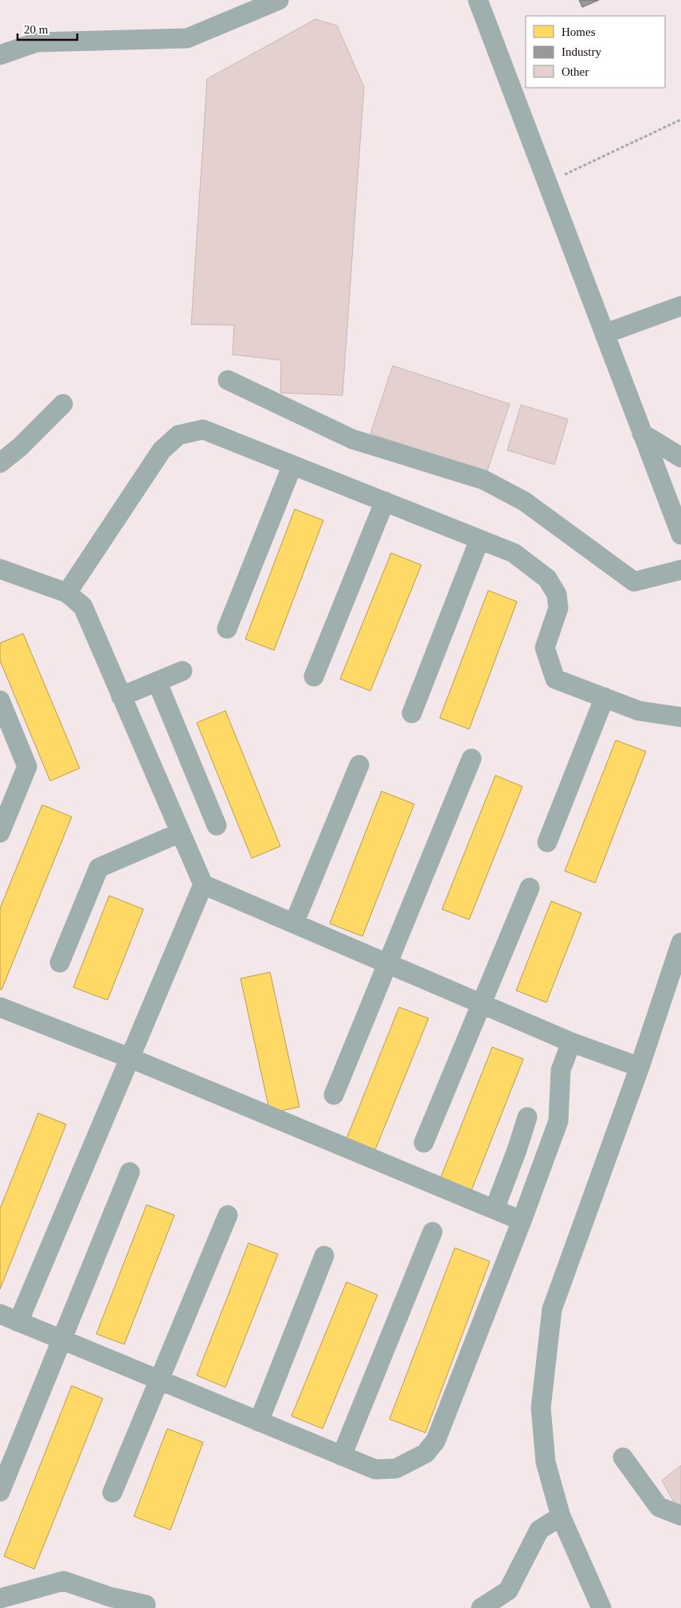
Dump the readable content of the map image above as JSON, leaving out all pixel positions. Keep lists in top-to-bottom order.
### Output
{
  "legend": ["Homes", "Industry", "Other"],
  "scale_bar": "20 m"
}
